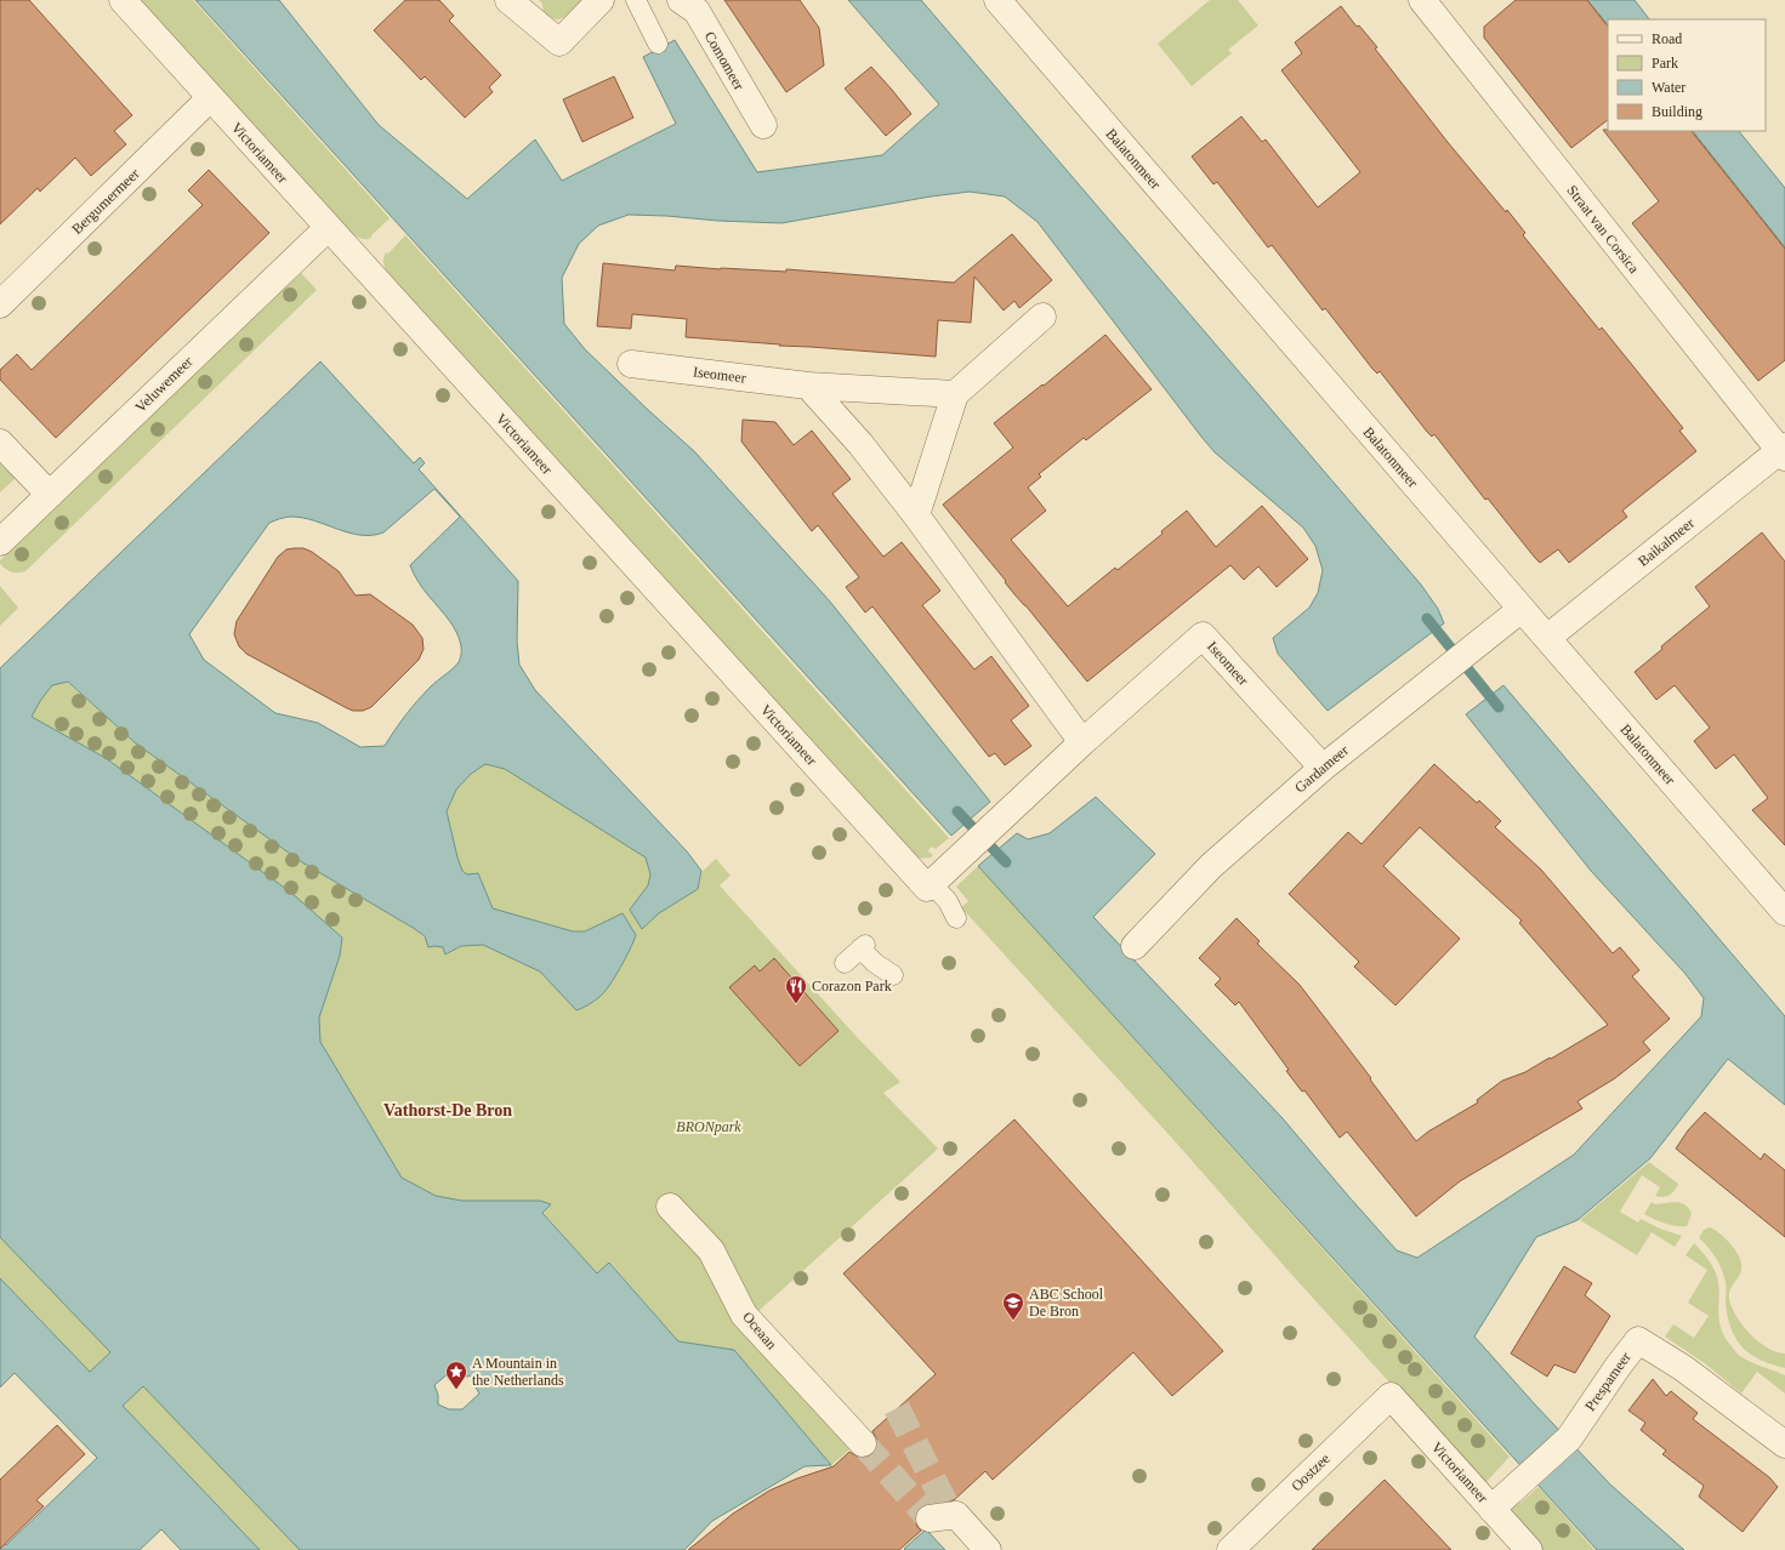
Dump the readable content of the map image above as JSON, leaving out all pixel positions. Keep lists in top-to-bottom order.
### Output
{
  "streets": {
    "street": [
      "Comomeer",
      "Victoriameer",
      "Balatonmeer",
      "Bergumermeer",
      "Straat van Corsica",
      "Iseomeer",
      "Veluwemeer",
      "Baikalmeer",
      "Gardameer",
      "Oceaan",
      "Prespameer",
      "Oostzee"
    ]
  },
  "crossings": [
    ["Victoriameer", "Bergumermeer"],
    ["Victoriameer", "Iseomeer"],
    ["Victoriameer", "Veluwemeer"],
    ["Victoriameer", "Prespameer"],
    ["Victoriameer", "Oostzee"],
    ["Balatonmeer", "Baikalmeer"],
    ["Balatonmeer", "Gardameer"],
    ["Straat van Corsica", "Baikalmeer"],
    ["Iseomeer", "Gardameer"]
  ],
  "districts": ["Vathorst-De Bron"],
  "parks": ["BRONpark"],
  "places": {
    "restaurant": ["Corazon Park"],
    "school or university": ["ABC School De Bron"],
    "place": ["A Mountain in the Netherlands"]
  },
  "legend": [
    "Road",
    "Park",
    "Water",
    "Building"
  ]
}
